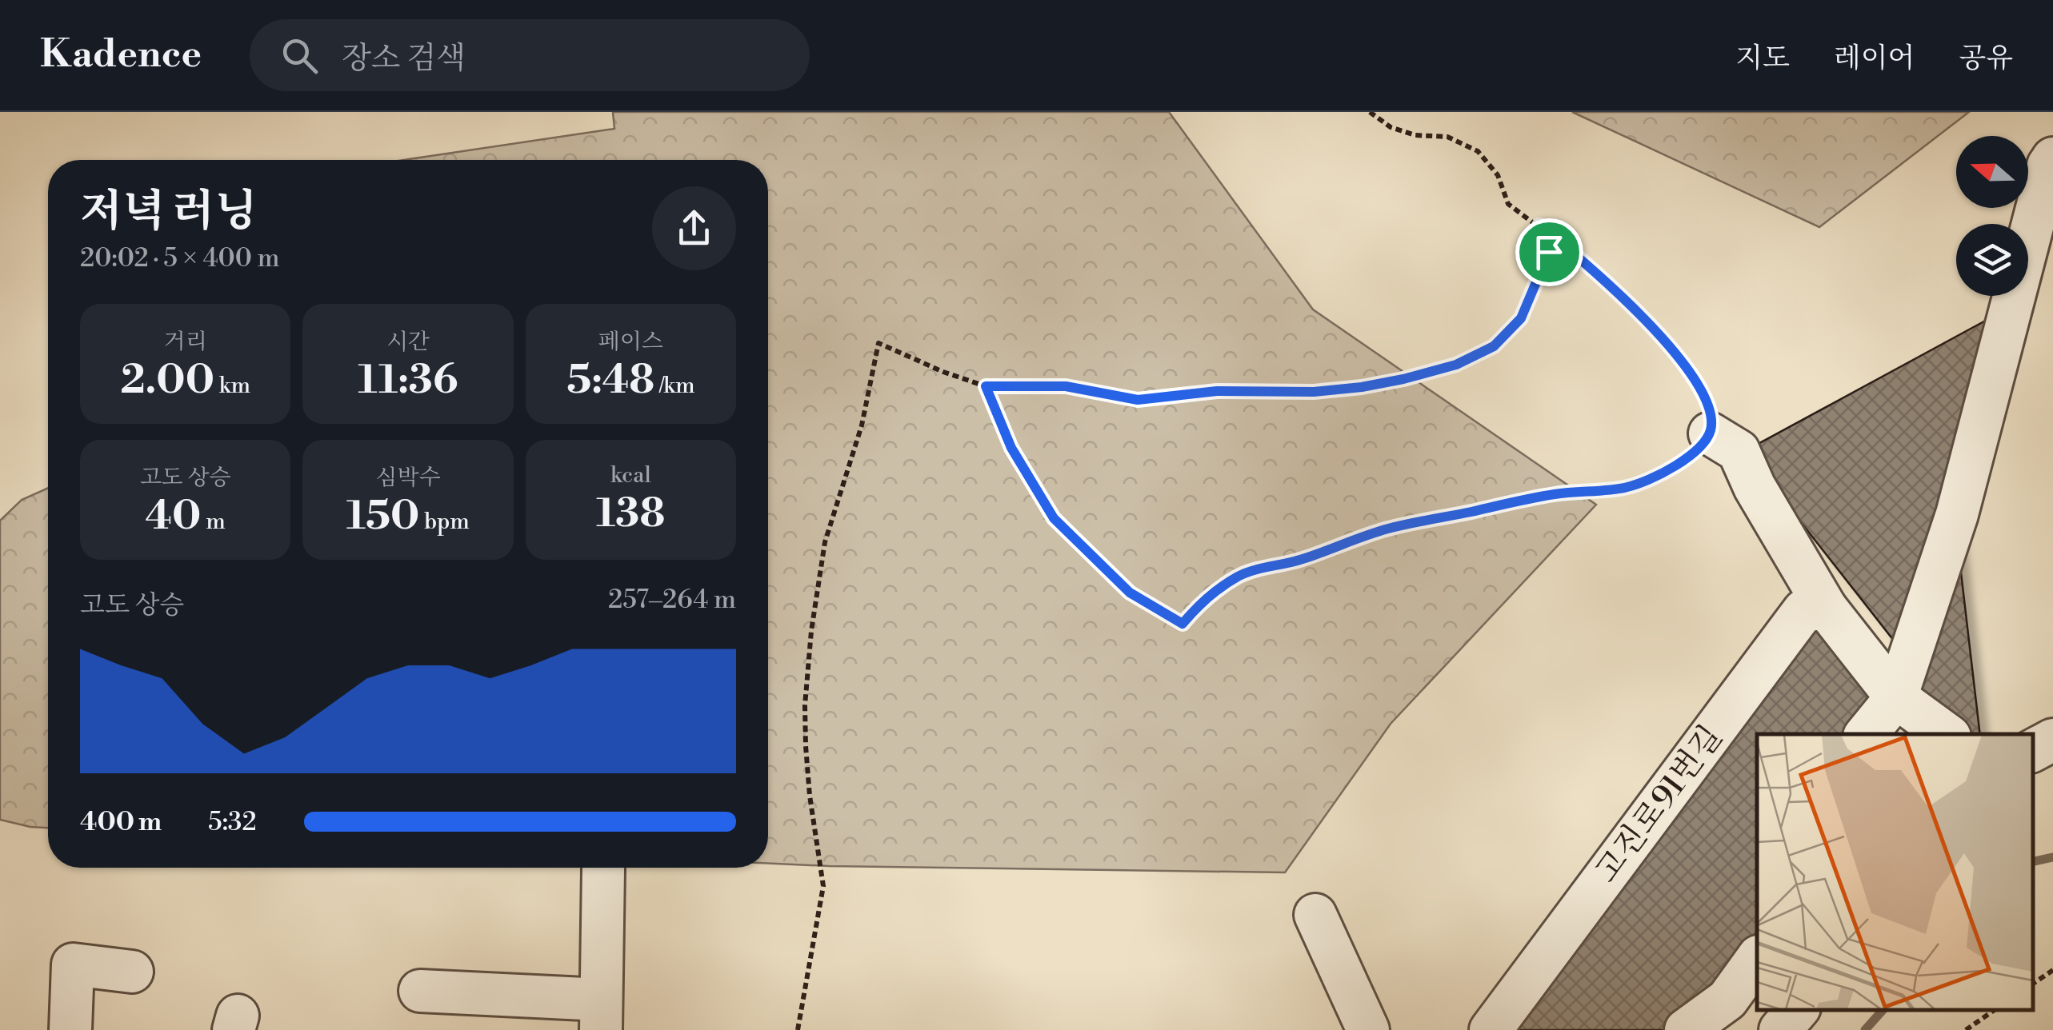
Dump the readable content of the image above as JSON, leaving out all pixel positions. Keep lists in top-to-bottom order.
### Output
{
  "streets": {
    "street": ["고진로91번길"]
  },
  "north": "left",
  "page": {
    "header": "Kadence",
    "search": "장소 검색",
    "nav": ["지도", "레이어", "공유"],
    "heading": ["저녁 러닝", "20:02 · 5 × 400 m"],
    "stats": [
      ["거리", "2.00 km"],
      ["시간", "11:36"],
      ["페이스", "5:48 /km"],
      ["고도 상승", "40 m"],
      ["심박수", "150 bpm"],
      ["kcal", "138"]
    ],
    "chart": ["고도 상승", "257–264 m"],
    "list": [
      {
        "name": "400 m",
        "note": "5:32"
      }
    ]
  }
}
